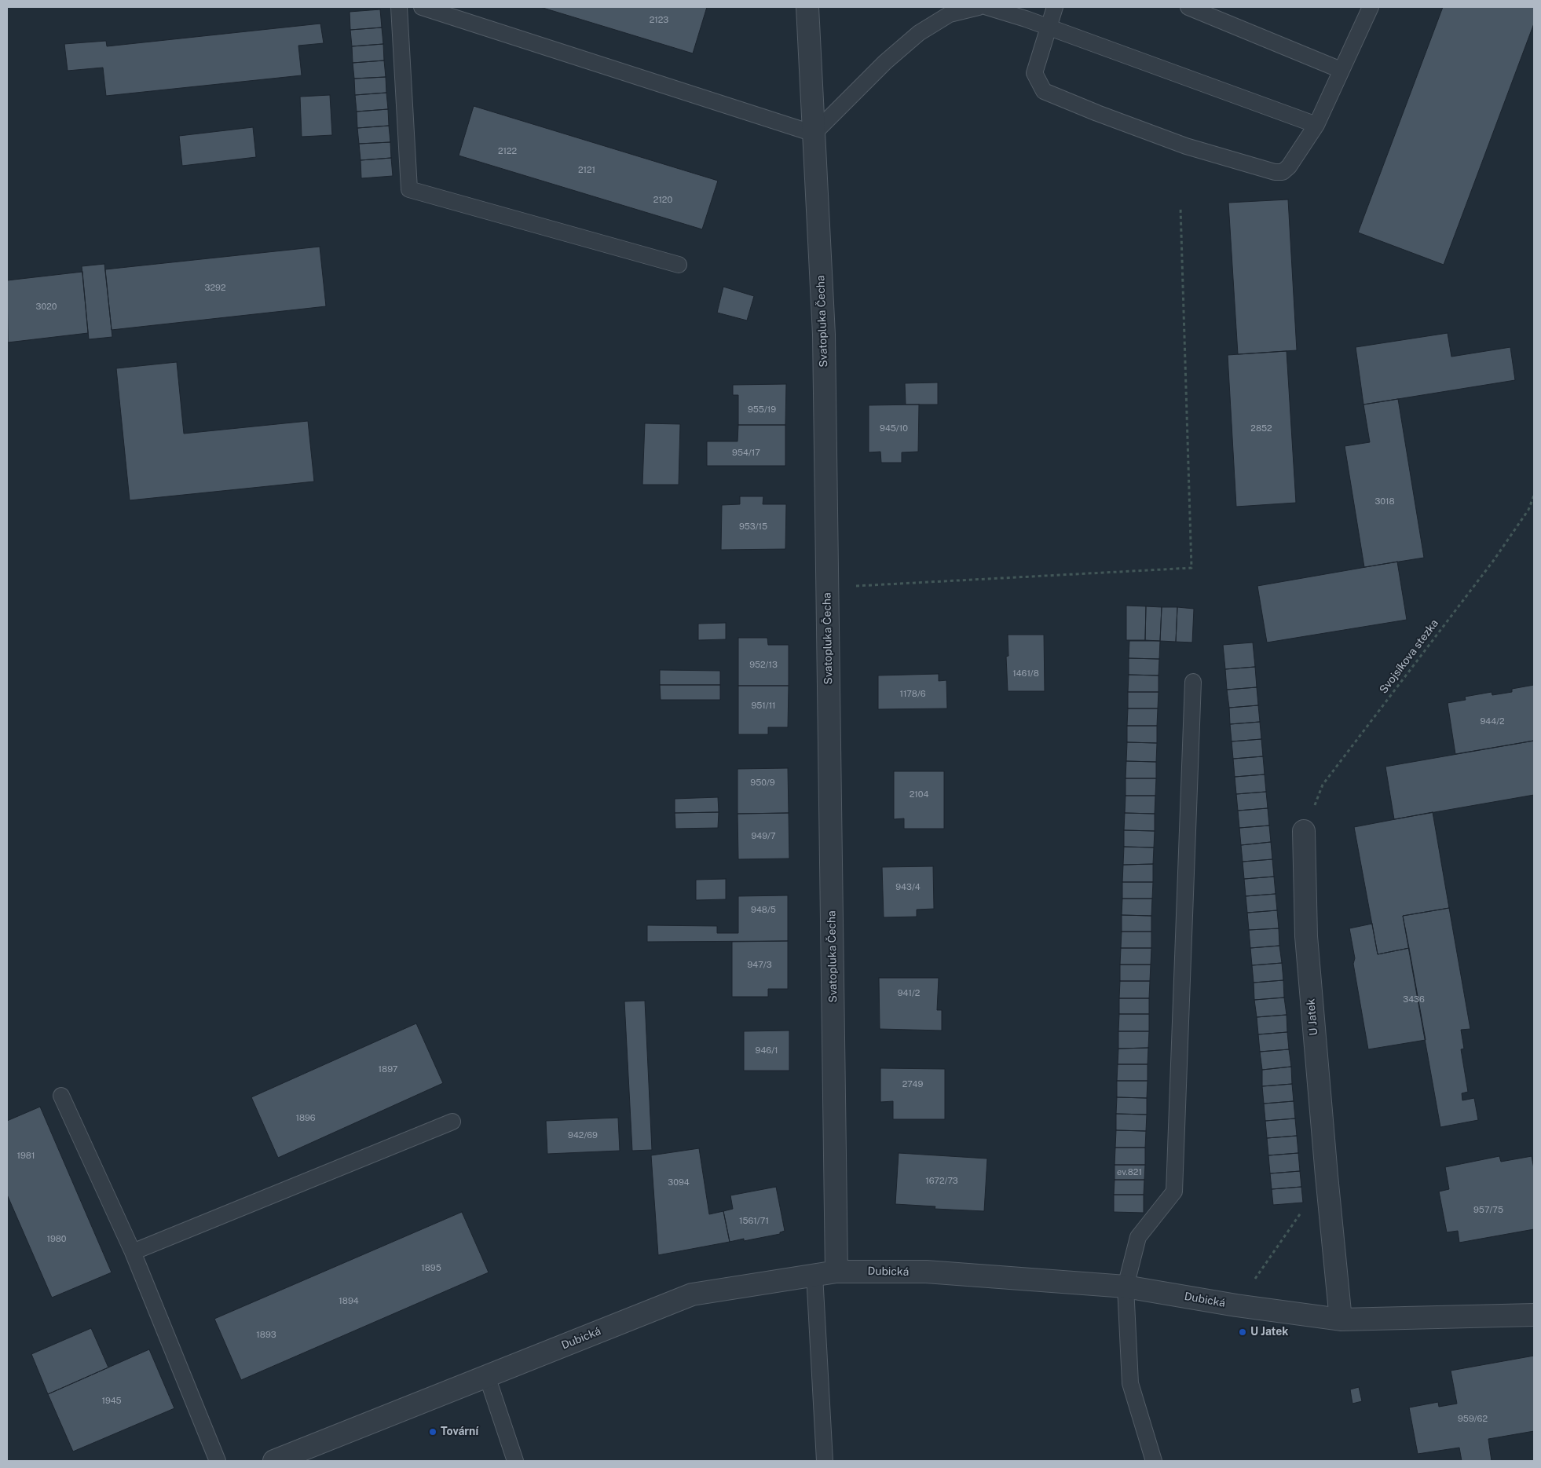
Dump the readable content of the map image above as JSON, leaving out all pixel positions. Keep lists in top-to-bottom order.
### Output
{
  "streets": {
    "street": ["Svatopluka Čecha", "U Jatek", "Dubická"],
    "path": ["Svojsíkova stezka"]
  },
  "crossings": [
    ["Svatopluka Čecha", "Dubická"],
    ["Svojsíkova stezka", "U Jatek"],
    ["U Jatek", "Dubická"]
  ],
  "places": ["U Jatek", "Tovární"],
  "house_numbers": [
    "2123",
    "2122",
    "2121",
    "2120",
    "3292",
    "3020",
    "955/19",
    "945/10",
    "2852",
    "954/17",
    "3018",
    "953/15",
    "952/13",
    "1461/8",
    "1178/6",
    "951/11",
    "944/2",
    "950/9",
    "2104",
    "949/7",
    "943/4",
    "948/5",
    "947/3",
    "941/2",
    "3436",
    "946/1",
    "1897",
    "2749",
    "1896",
    "942/69",
    "1981",
    "ev.821",
    "1672/73",
    "3094",
    "957/75",
    "1561/71",
    "1980",
    "1895",
    "1894",
    "1893",
    "1945",
    "959/62"
  ]
}
